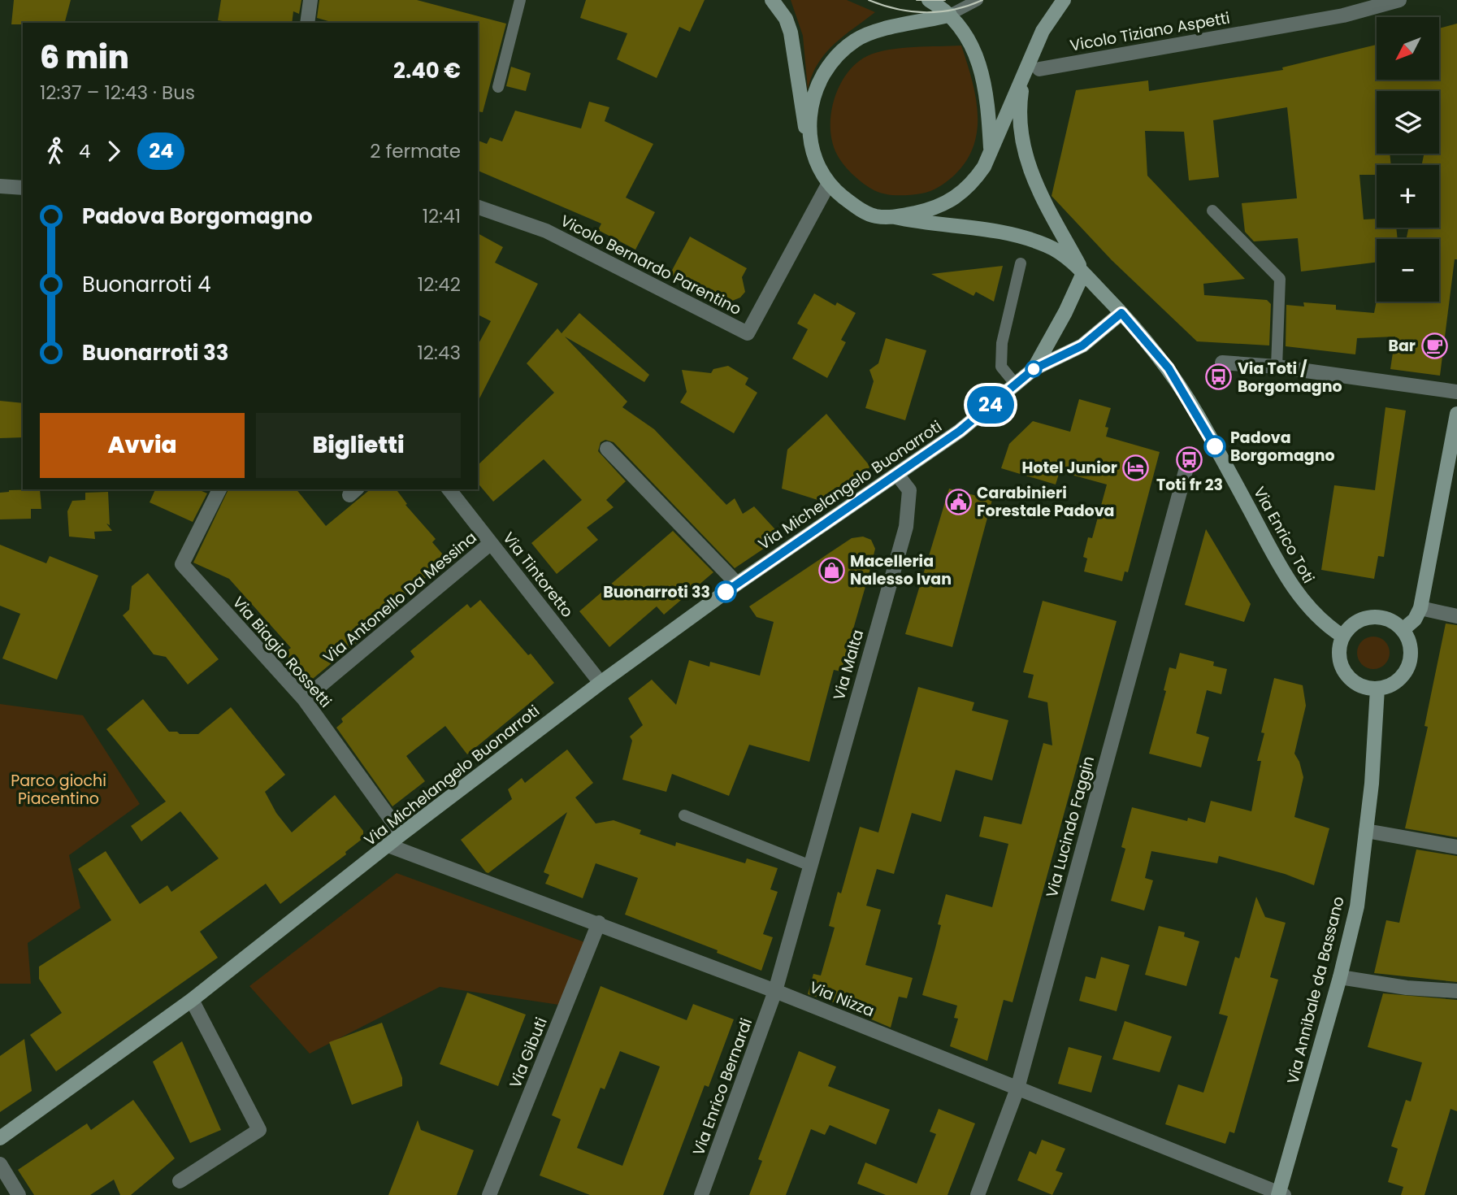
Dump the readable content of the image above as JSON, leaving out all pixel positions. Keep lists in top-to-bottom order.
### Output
{
  "streets": {
    "street": [
      "Vicolo Tiziano Aspetti",
      "Vicolo Bernardo Parentino",
      "Via Michelangelo Buonarroti",
      "Via Enrico Toti",
      "Via Tintoretto",
      "Via Antonello Da Messina",
      "Via Biagio Rossetti",
      "Via Malta",
      "Via Lucindo Faggin",
      "Via Annibale da Bassano",
      "Via Nizza",
      "Via Gibuti",
      "Via Enrico Bernardi"
    ]
  },
  "crossings": [
    ["Vicolo Bernardo Parentino", "Via Enrico Toti"],
    ["Via Michelangelo Buonarroti", "Via Enrico Toti"],
    ["Via Michelangelo Buonarroti", "Via Tintoretto"],
    ["Via Michelangelo Buonarroti", "Via Biagio Rossetti"],
    ["Via Michelangelo Buonarroti", "Via Malta"],
    ["Via Michelangelo Buonarroti", "Via Nizza"],
    ["Via Enrico Toti", "Via Annibale da Bassano"],
    ["Via Tintoretto", "Via Antonello Da Messina"],
    ["Via Antonello Da Messina", "Via Biagio Rossetti"],
    ["Via Malta", "Via Nizza"],
    ["Via Malta", "Via Enrico Bernardi"],
    ["Via Lucindo Faggin", "Via Nizza"],
    ["Via Annibale da Bassano", "Via Nizza"],
    ["Via Nizza", "Via Gibuti"],
    ["Via Nizza", "Via Enrico Bernardi"]
  ],
  "parks": ["Parco giochi Piacentino"],
  "places": {
    "cafe": ["Bar"],
    "bus stop": ["Via Toti / Borgomagno", "Toti fr 23"],
    "other": ["Padova Borgomagno", "Buonarroti 33"],
    "hotel": ["Hotel Junior"],
    "public building": ["Carabinieri Forestale Padova"],
    "shop": ["Macelleria Nalesso Ivan"]
  },
  "lines": ["bus line 24"],
  "north": "bottom left",
  "page": {
    "on_map": "24",
    "map_buttons": ["+", "−"],
    "heading": ["6 min", "12:37 – 12:43 · Bus", "2.40 €"],
    "legs": ["4", "24", "2 fermate"],
    "list": [
      {
        "name": "Padova Borgomagno",
        "value": "12:41"
      },
      {
        "name": "Buonarroti 4",
        "value": "12:42"
      },
      {
        "name": "Buonarroti 33",
        "value": "12:43"
      }
    ],
    "buttons": ["Avvia", "Biglietti"]
  }
}
